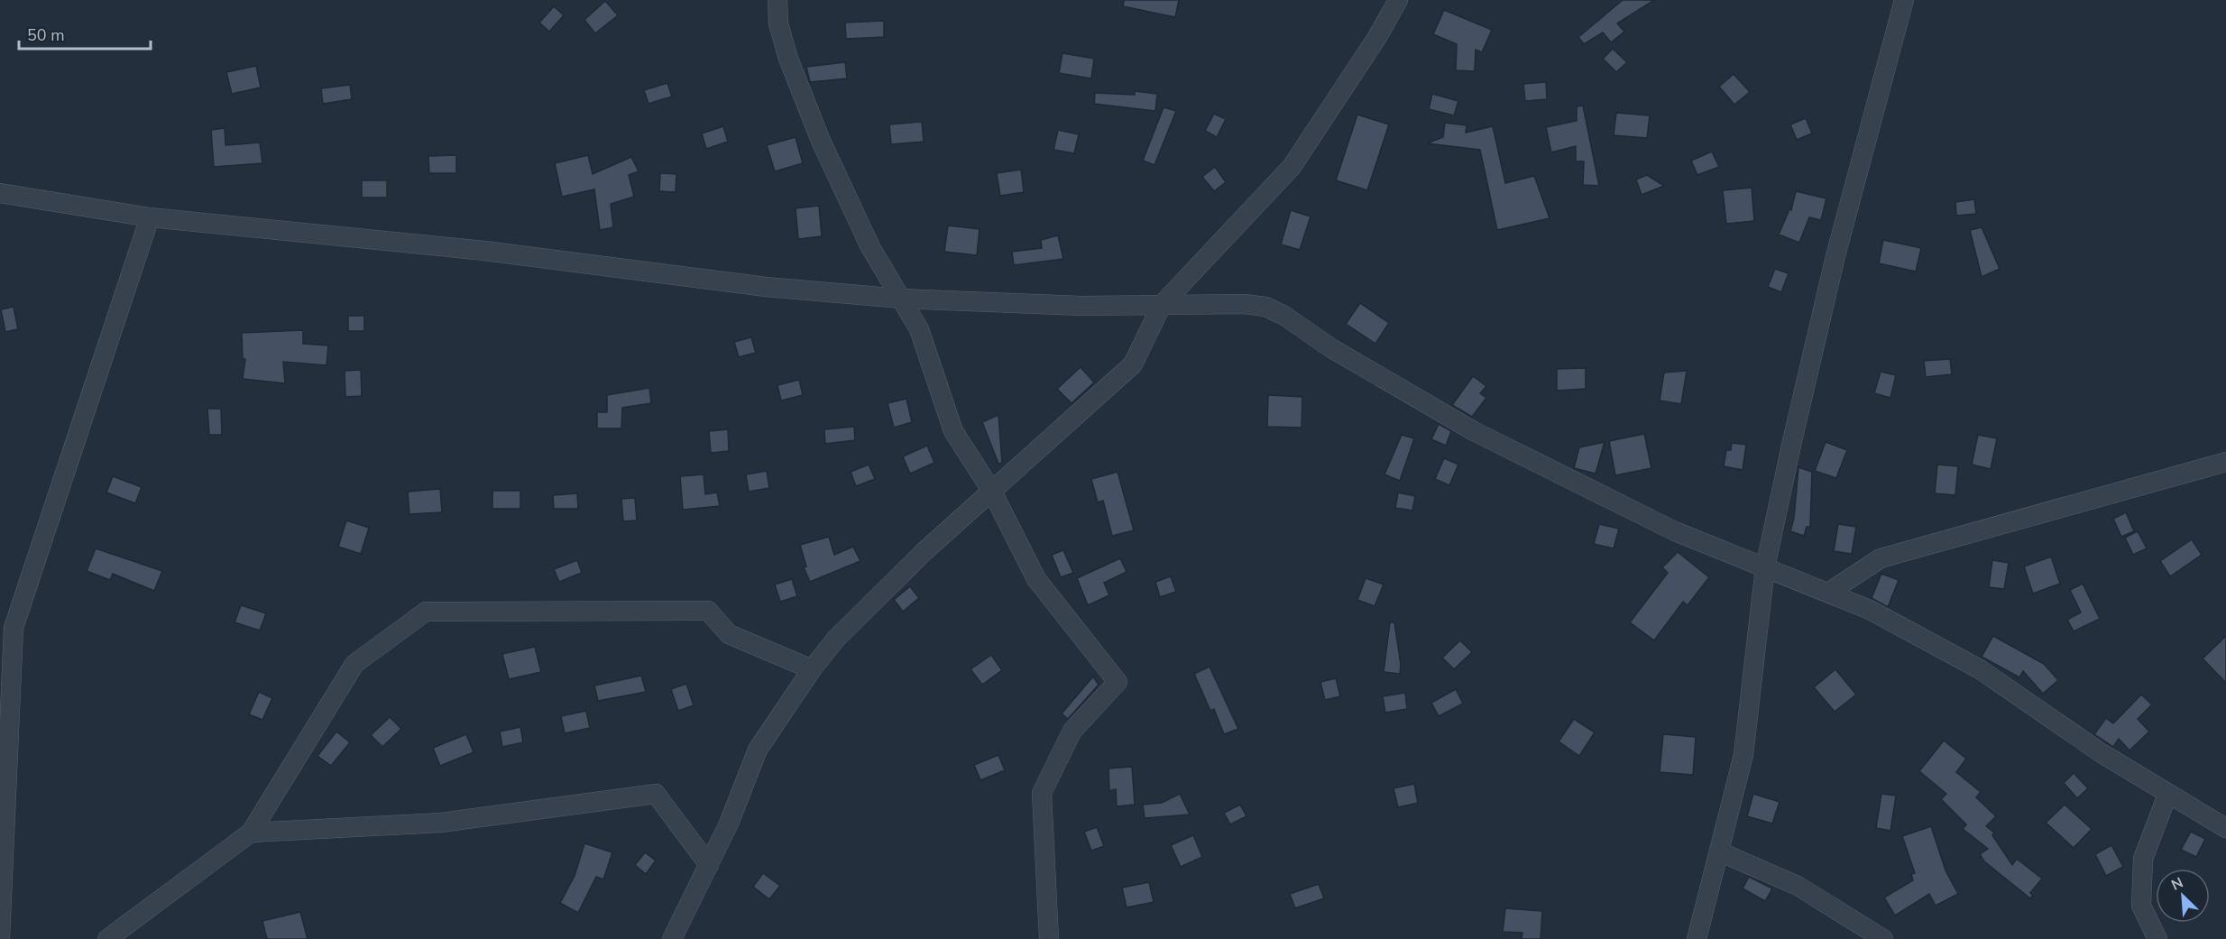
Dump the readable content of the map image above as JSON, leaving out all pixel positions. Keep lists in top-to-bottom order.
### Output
{
  "scale_bar": "50 m",
  "north": "top left"
}
